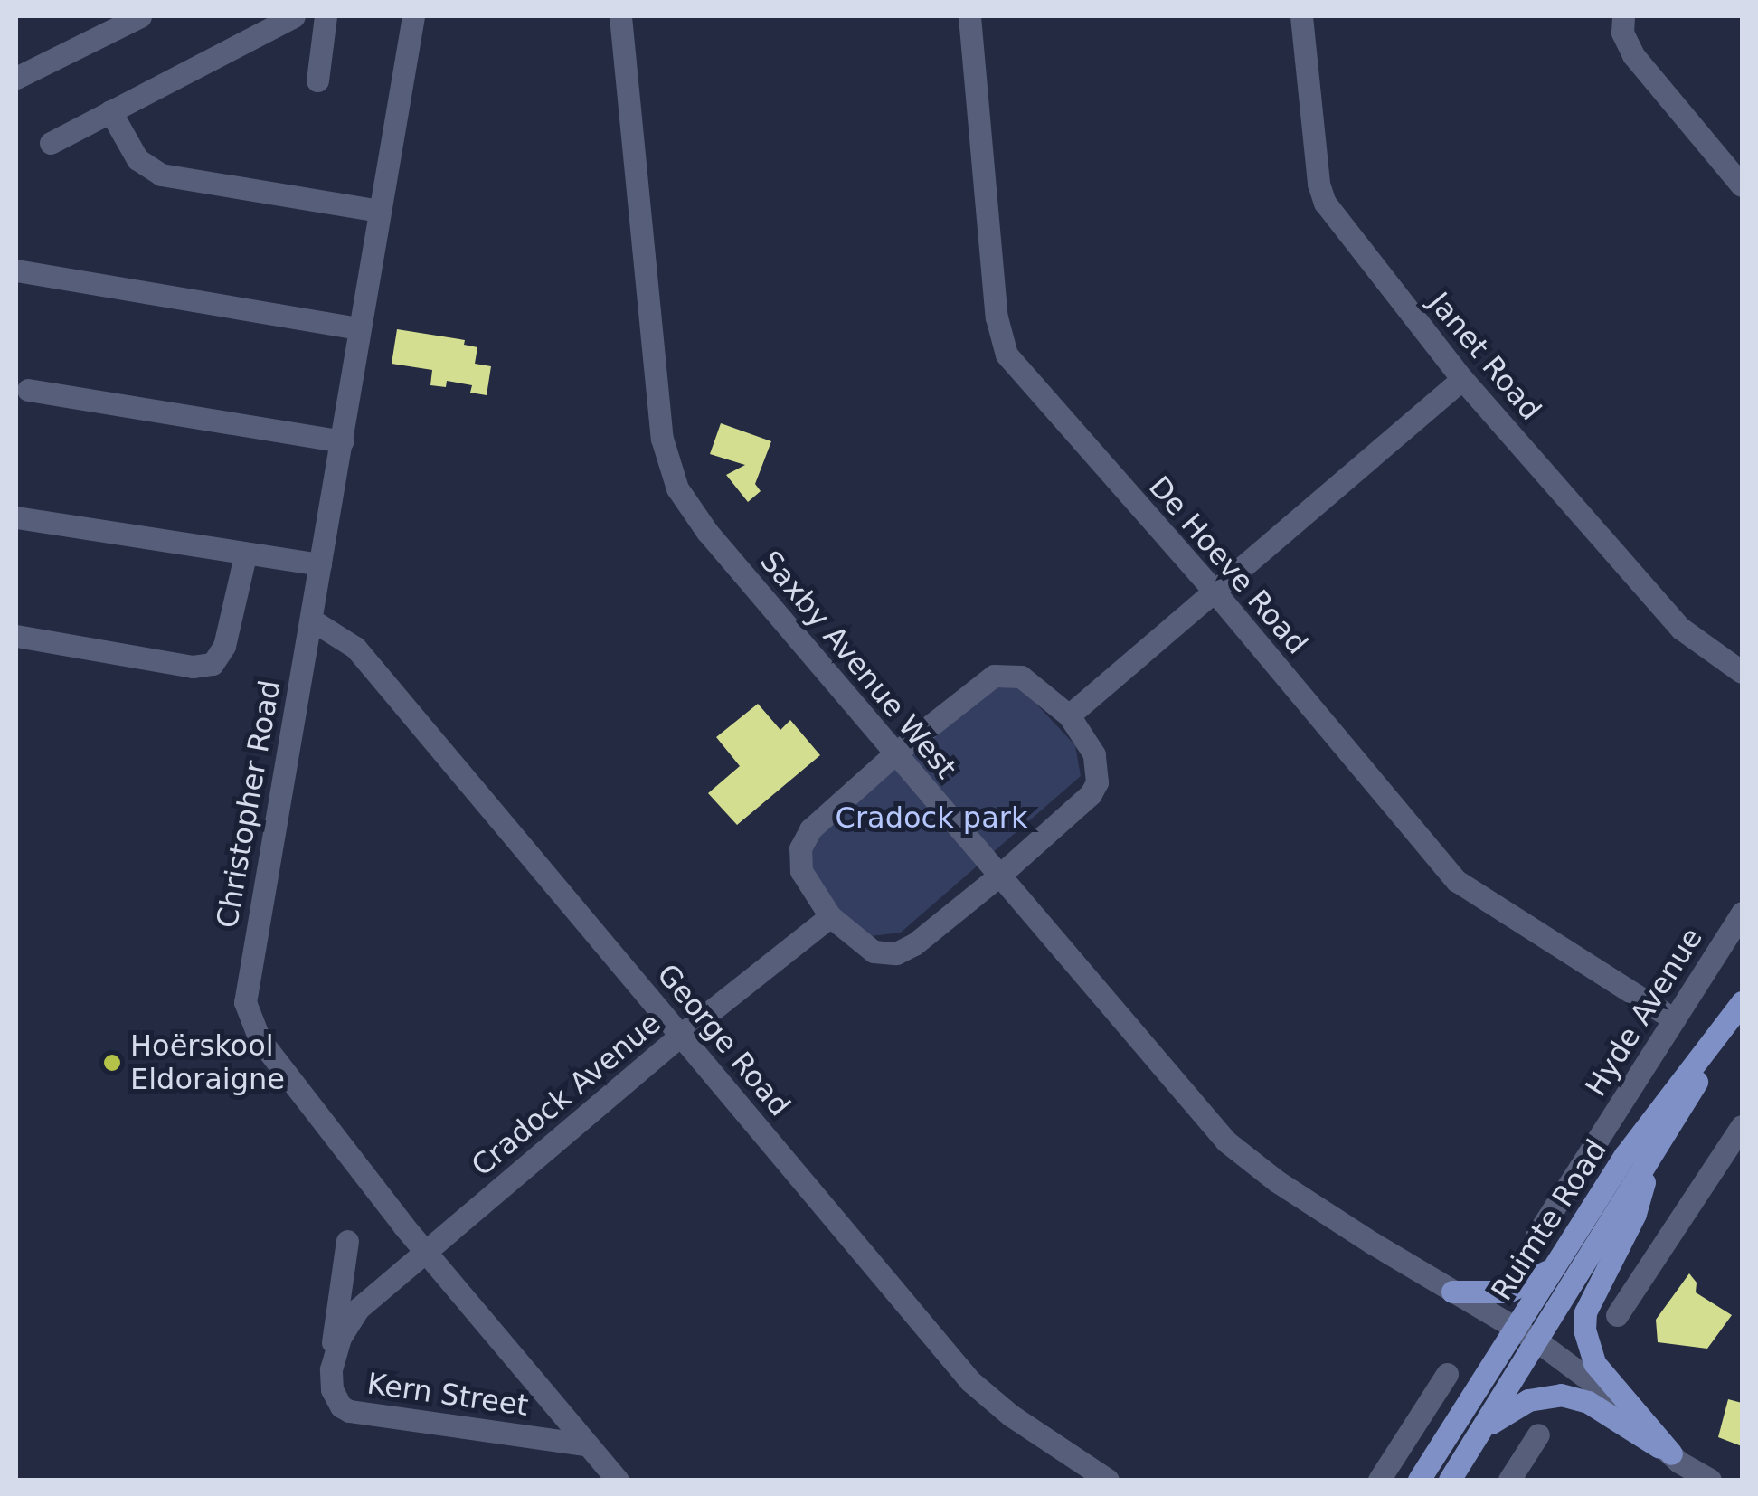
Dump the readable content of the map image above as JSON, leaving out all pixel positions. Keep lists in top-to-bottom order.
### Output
{
  "streets": {
    "main road": ["Ruimte Road"],
    "street": [
      "Janet Road",
      "De Hoeve Road",
      "Saxby Avenue West",
      "Christopher Road",
      "Hyde Avenue",
      "George Road",
      "Cradock Avenue",
      "Kern Street"
    ]
  },
  "crossings": [
    ["De Hoeve Road", "Hyde Avenue"],
    ["Saxby Avenue West", "Ruimte Road"],
    ["Christopher Road", "George Road"],
    ["Christopher Road", "Cradock Avenue"],
    ["Christopher Road", "Kern Street"],
    ["George Road", "Cradock Avenue"],
    ["Cradock Avenue", "Kern Street"]
  ],
  "parks": ["Cradock park"],
  "places": ["Hoërskool Eldoraigne"]
}
